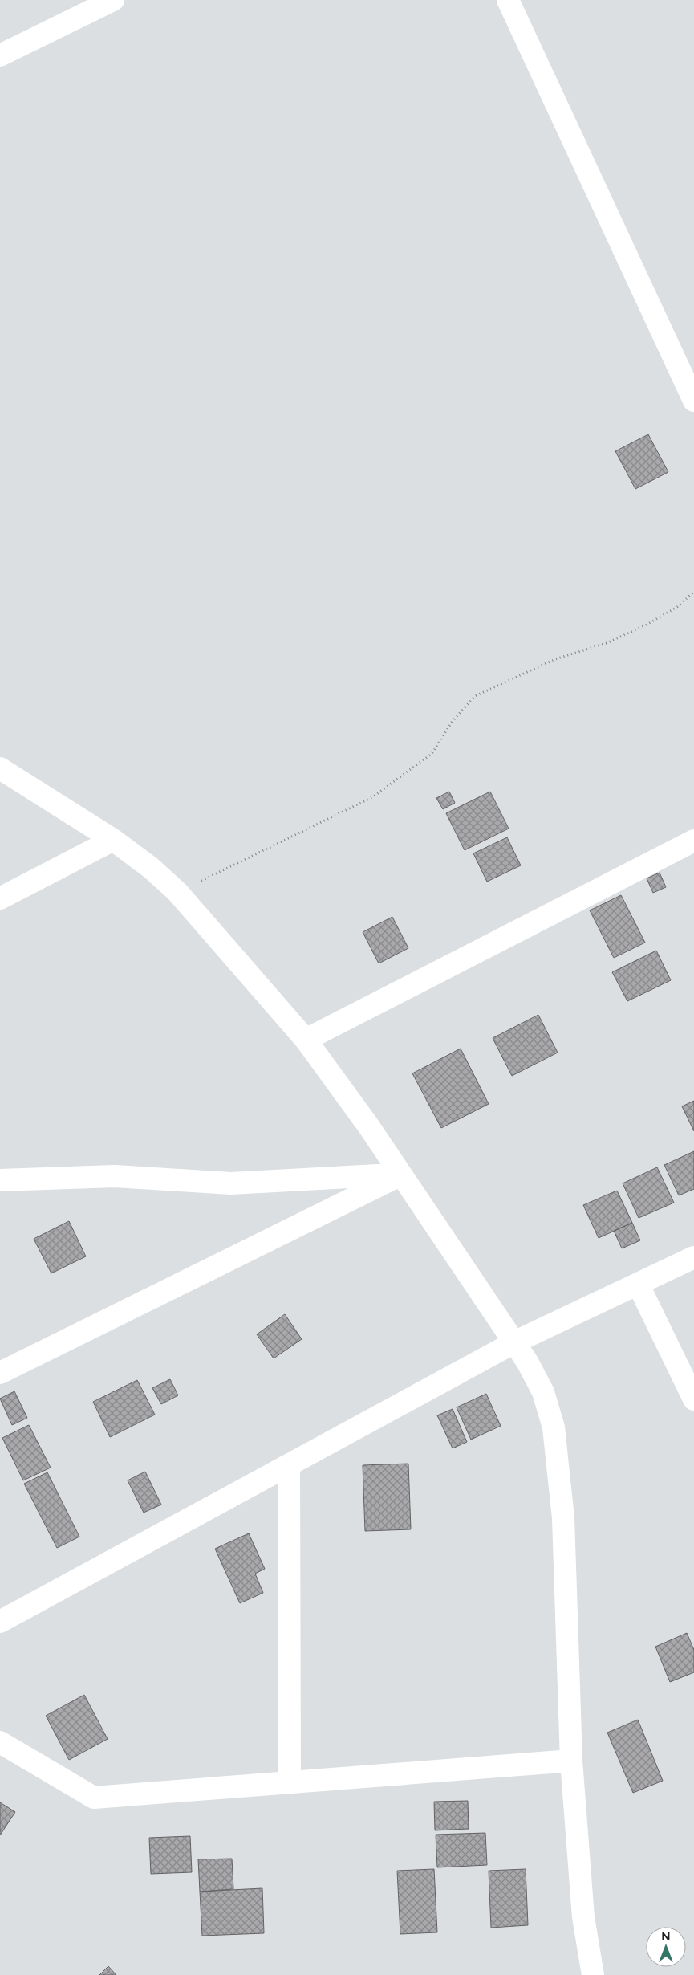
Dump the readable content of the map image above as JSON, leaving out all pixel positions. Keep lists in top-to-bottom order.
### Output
{
  "north": "top"
}
